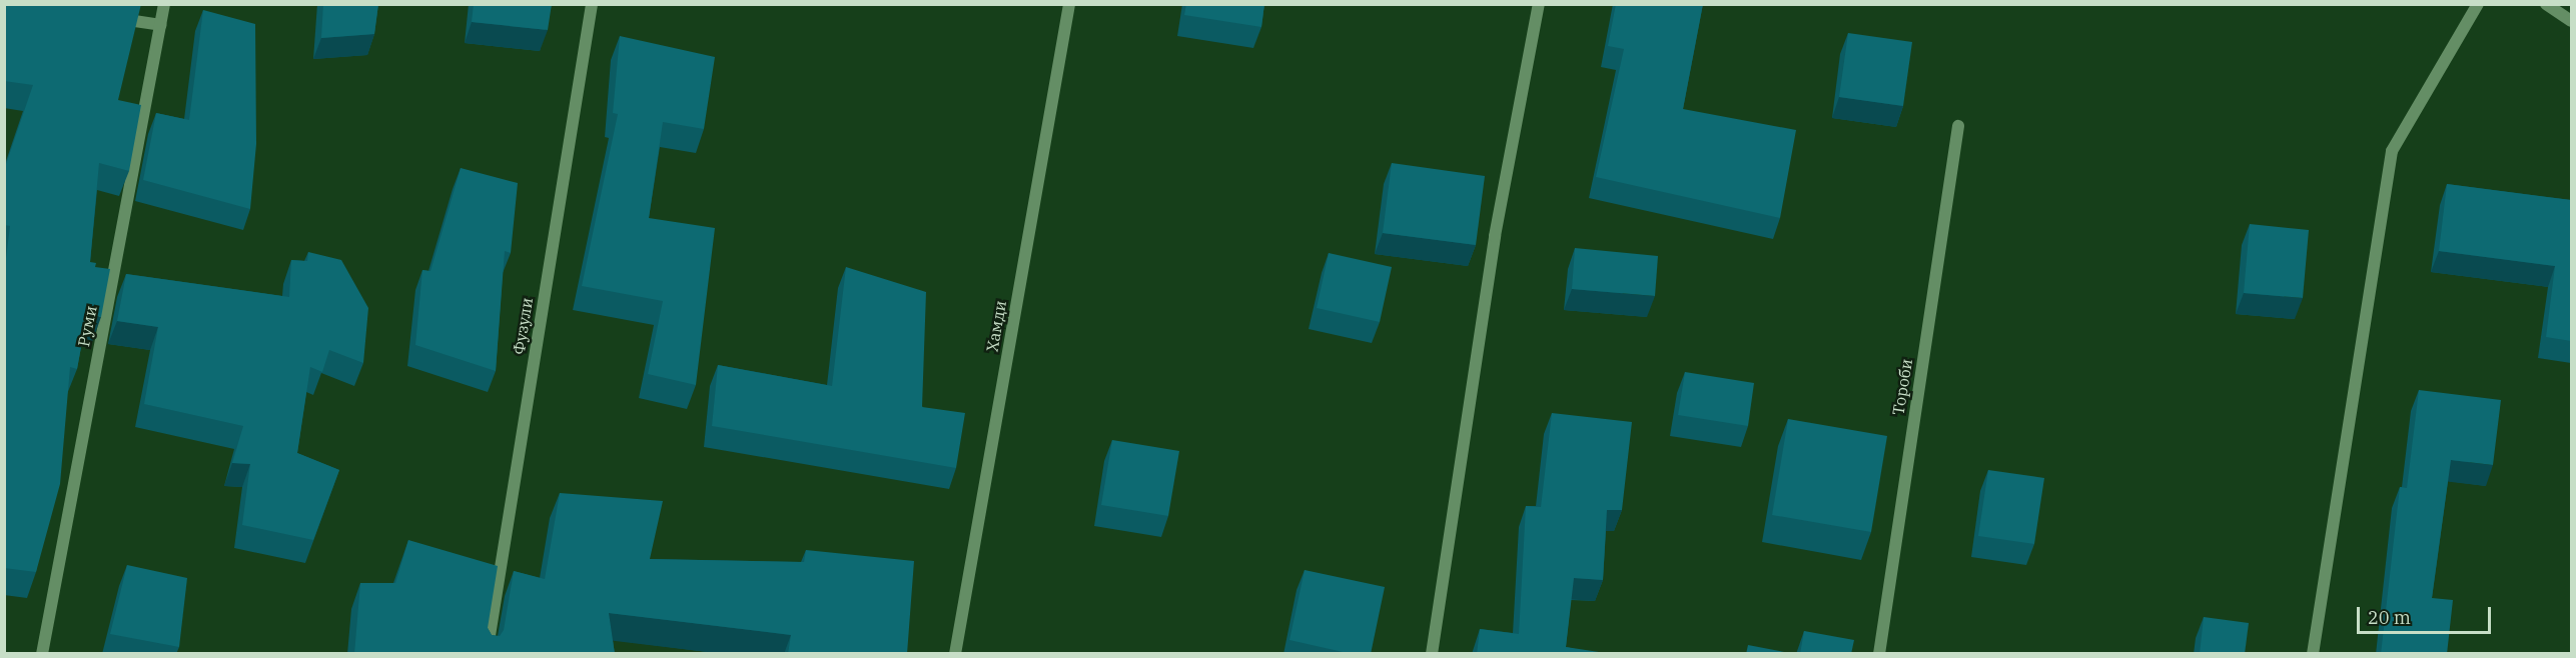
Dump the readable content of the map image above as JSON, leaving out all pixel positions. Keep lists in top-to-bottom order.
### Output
{
  "streets": {
    "street": [
      "Руми",
      "Фузули",
      "Хамди",
      "Тороби"
    ]
  },
  "scale_bar": "20 m"
}
